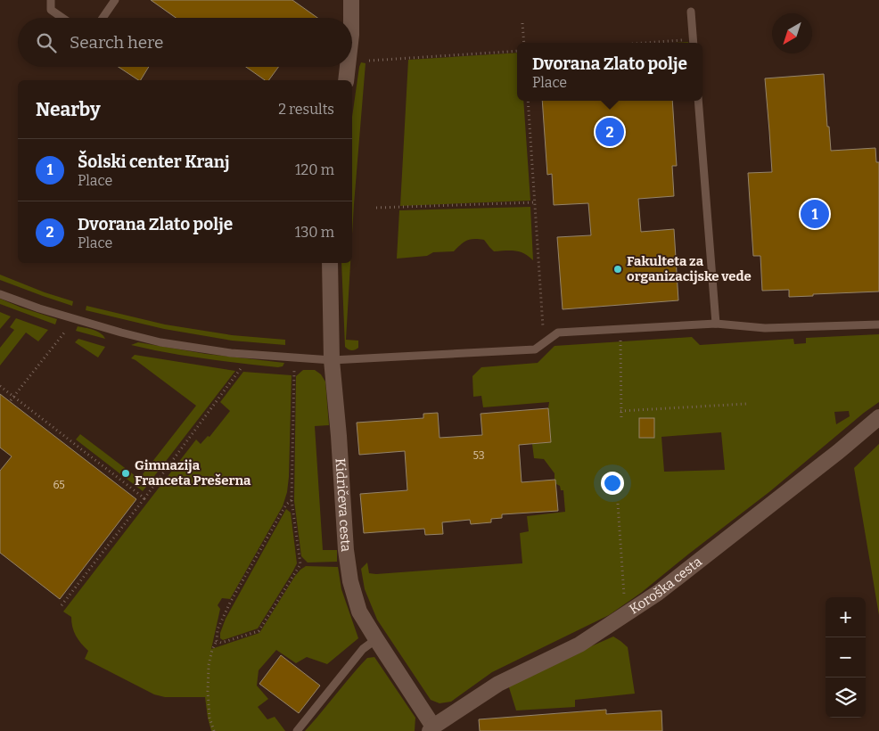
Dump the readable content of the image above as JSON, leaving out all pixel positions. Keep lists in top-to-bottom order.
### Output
{
  "streets": {
    "street": ["Kidričeva cesta", "Koroška cesta"]
  },
  "crossings": [
    ["Kidričeva cesta", "Koroška cesta"]
  ],
  "places": ["Fakulteta za organizacijske vede", "Gimnazija Franceta Prešerna"],
  "house_numbers": ["53", "65"],
  "north": "bottom left",
  "page": {
    "search": "Search here",
    "popup": ["Dvorana Zlato polje", "Place"],
    "heading": ["Nearby", "2 results"],
    "pins": ["2", "1"],
    "list": [
      {
        "mark": "1",
        "name": "Šolski center Kranj",
        "note": "Place",
        "value": "120 m"
      },
      {
        "mark": "2",
        "name": "Dvorana Zlato polje",
        "note": "Place",
        "value": "130 m"
      }
    ],
    "map_buttons": ["+", "−"]
  }
}
